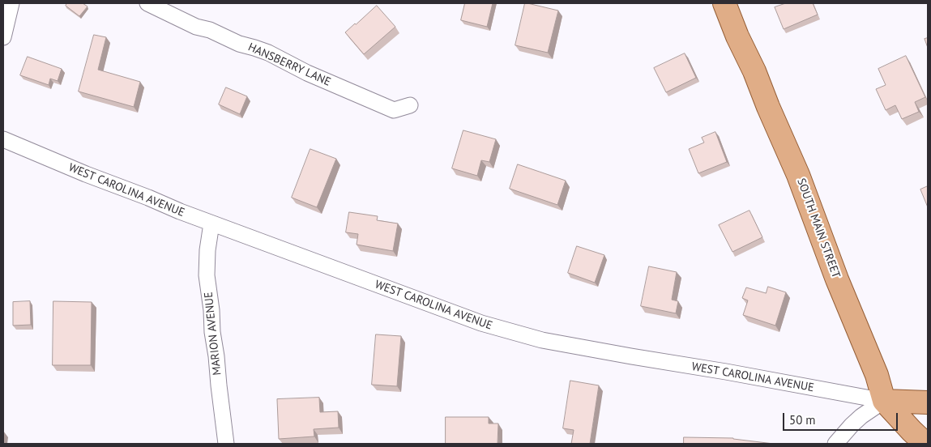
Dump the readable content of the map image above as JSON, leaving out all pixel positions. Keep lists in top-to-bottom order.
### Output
{
  "streets": {
    "main road": ["SOUTH MAIN STREET"],
    "street": ["HANSBERRY LANE", "WEST CAROLINA AVENUE", "MARION AVENUE"]
  },
  "crossings": [
    ["WEST CAROLINA AVENUE", "SOUTH MAIN STREET"],
    ["WEST CAROLINA AVENUE", "MARION AVENUE"]
  ],
  "scale_bar": "50 m"
}
